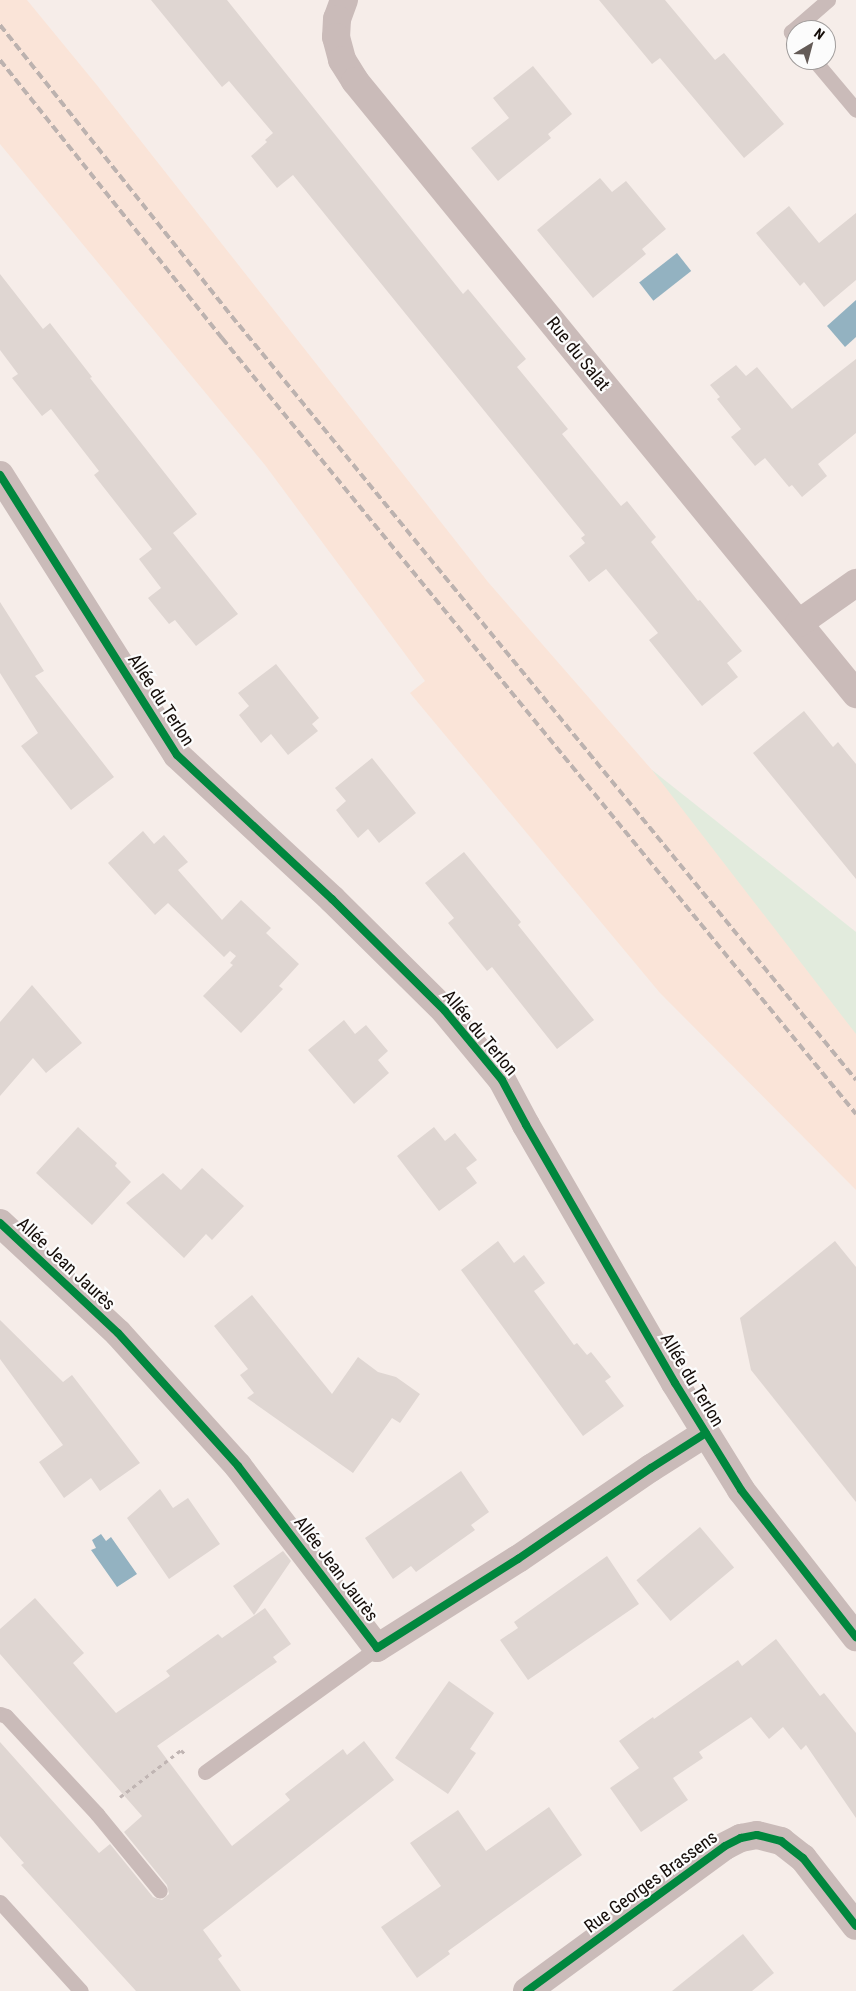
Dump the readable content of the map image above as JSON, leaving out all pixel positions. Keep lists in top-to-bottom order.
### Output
{
  "streets": {
    "street": [
      "Rue du Salat",
      "Allée du Terlon",
      "Allée Jean Jaurès",
      "Rue Georges Brassens"
    ]
  },
  "crossings": [
    ["Allée du Terlon", "Allée Jean Jaurès"]
  ],
  "north": "top right"
}
